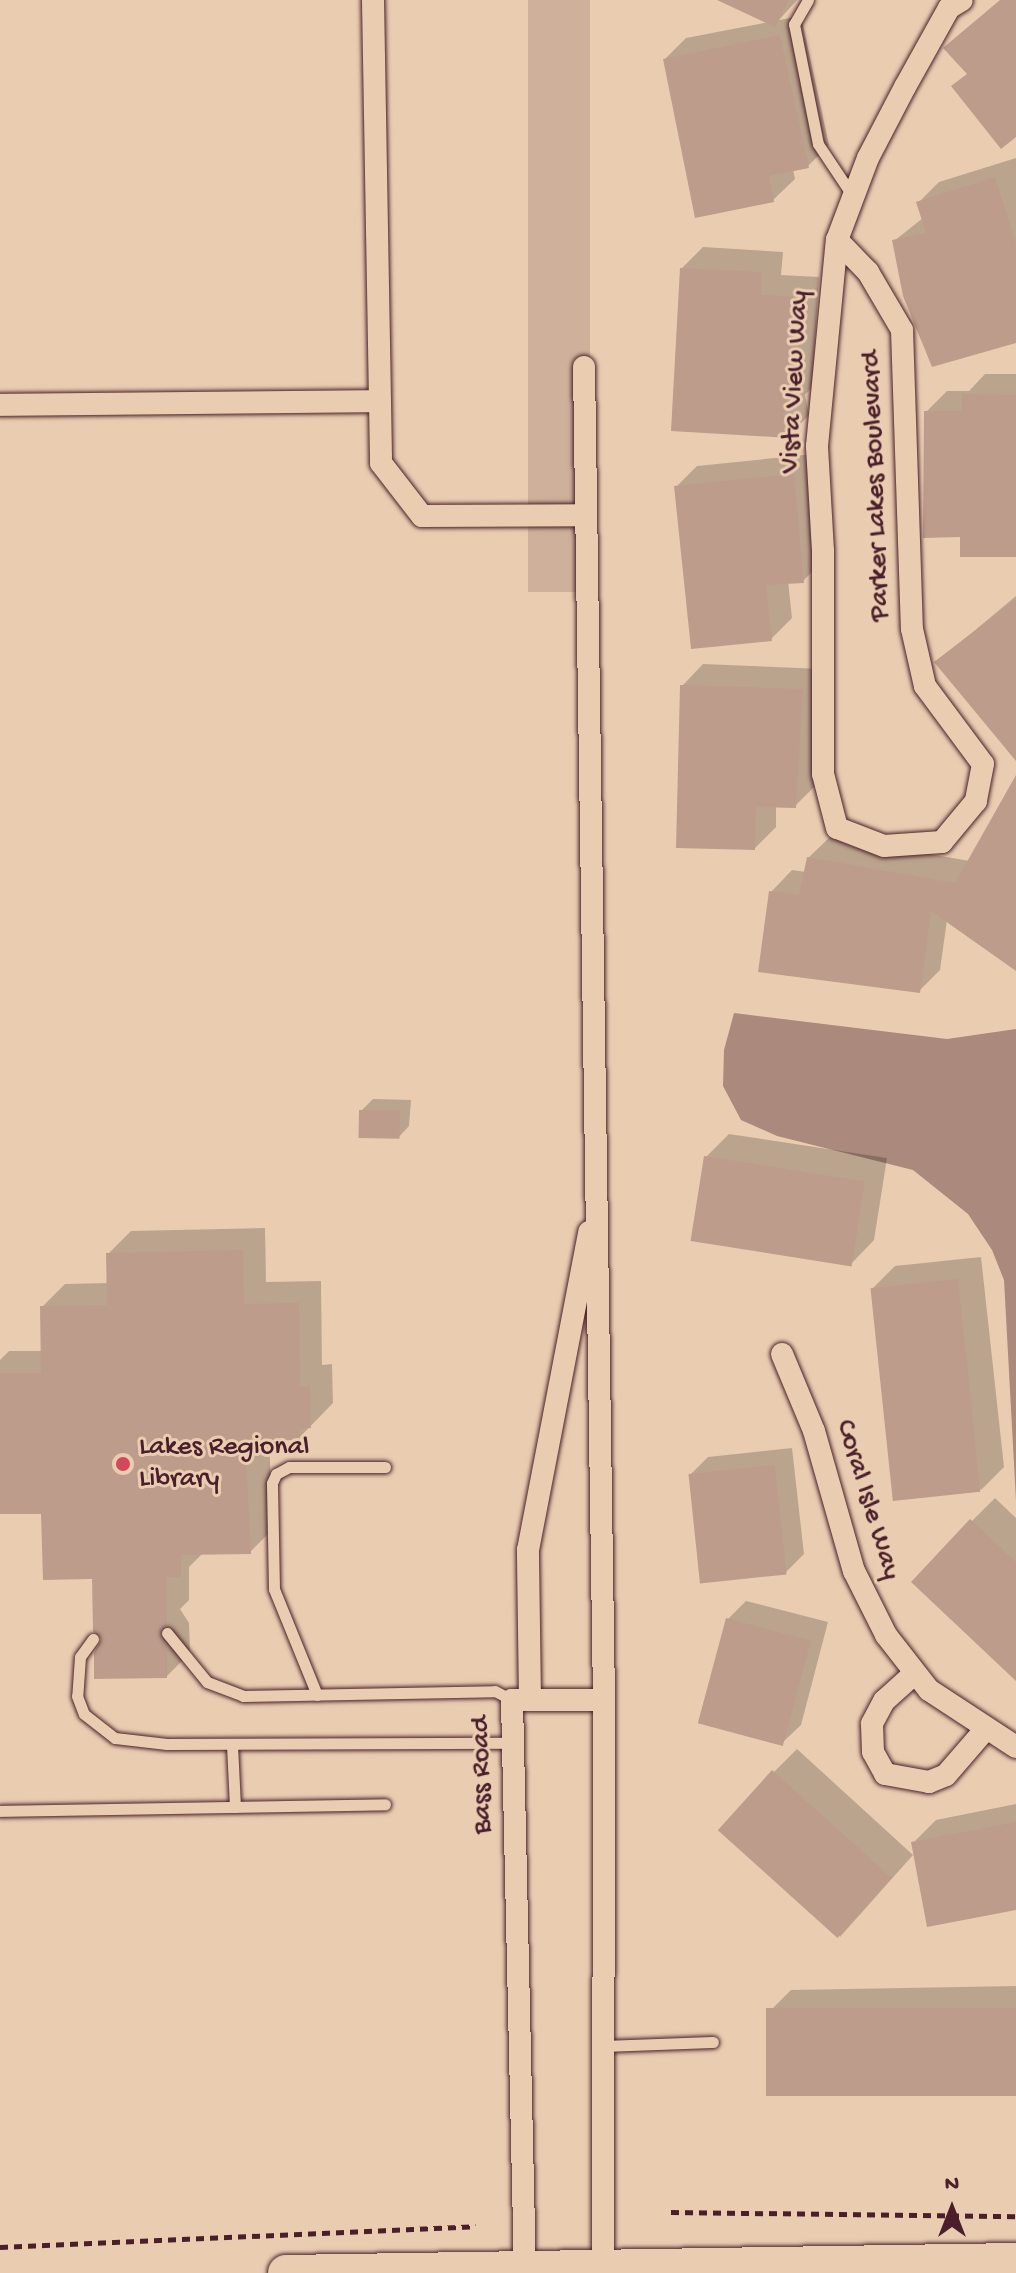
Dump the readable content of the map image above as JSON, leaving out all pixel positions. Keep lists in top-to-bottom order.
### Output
{
  "streets": {
    "street": [
      "Vista View Way",
      "Parker Lakes Boulevard",
      "Coral Isle Way",
      "Bass Road"
    ]
  },
  "crossings": [
    ["Vista View Way", "Parker Lakes Boulevard"]
  ],
  "places": ["Lakes Regional Library"],
  "north": "top"
}
